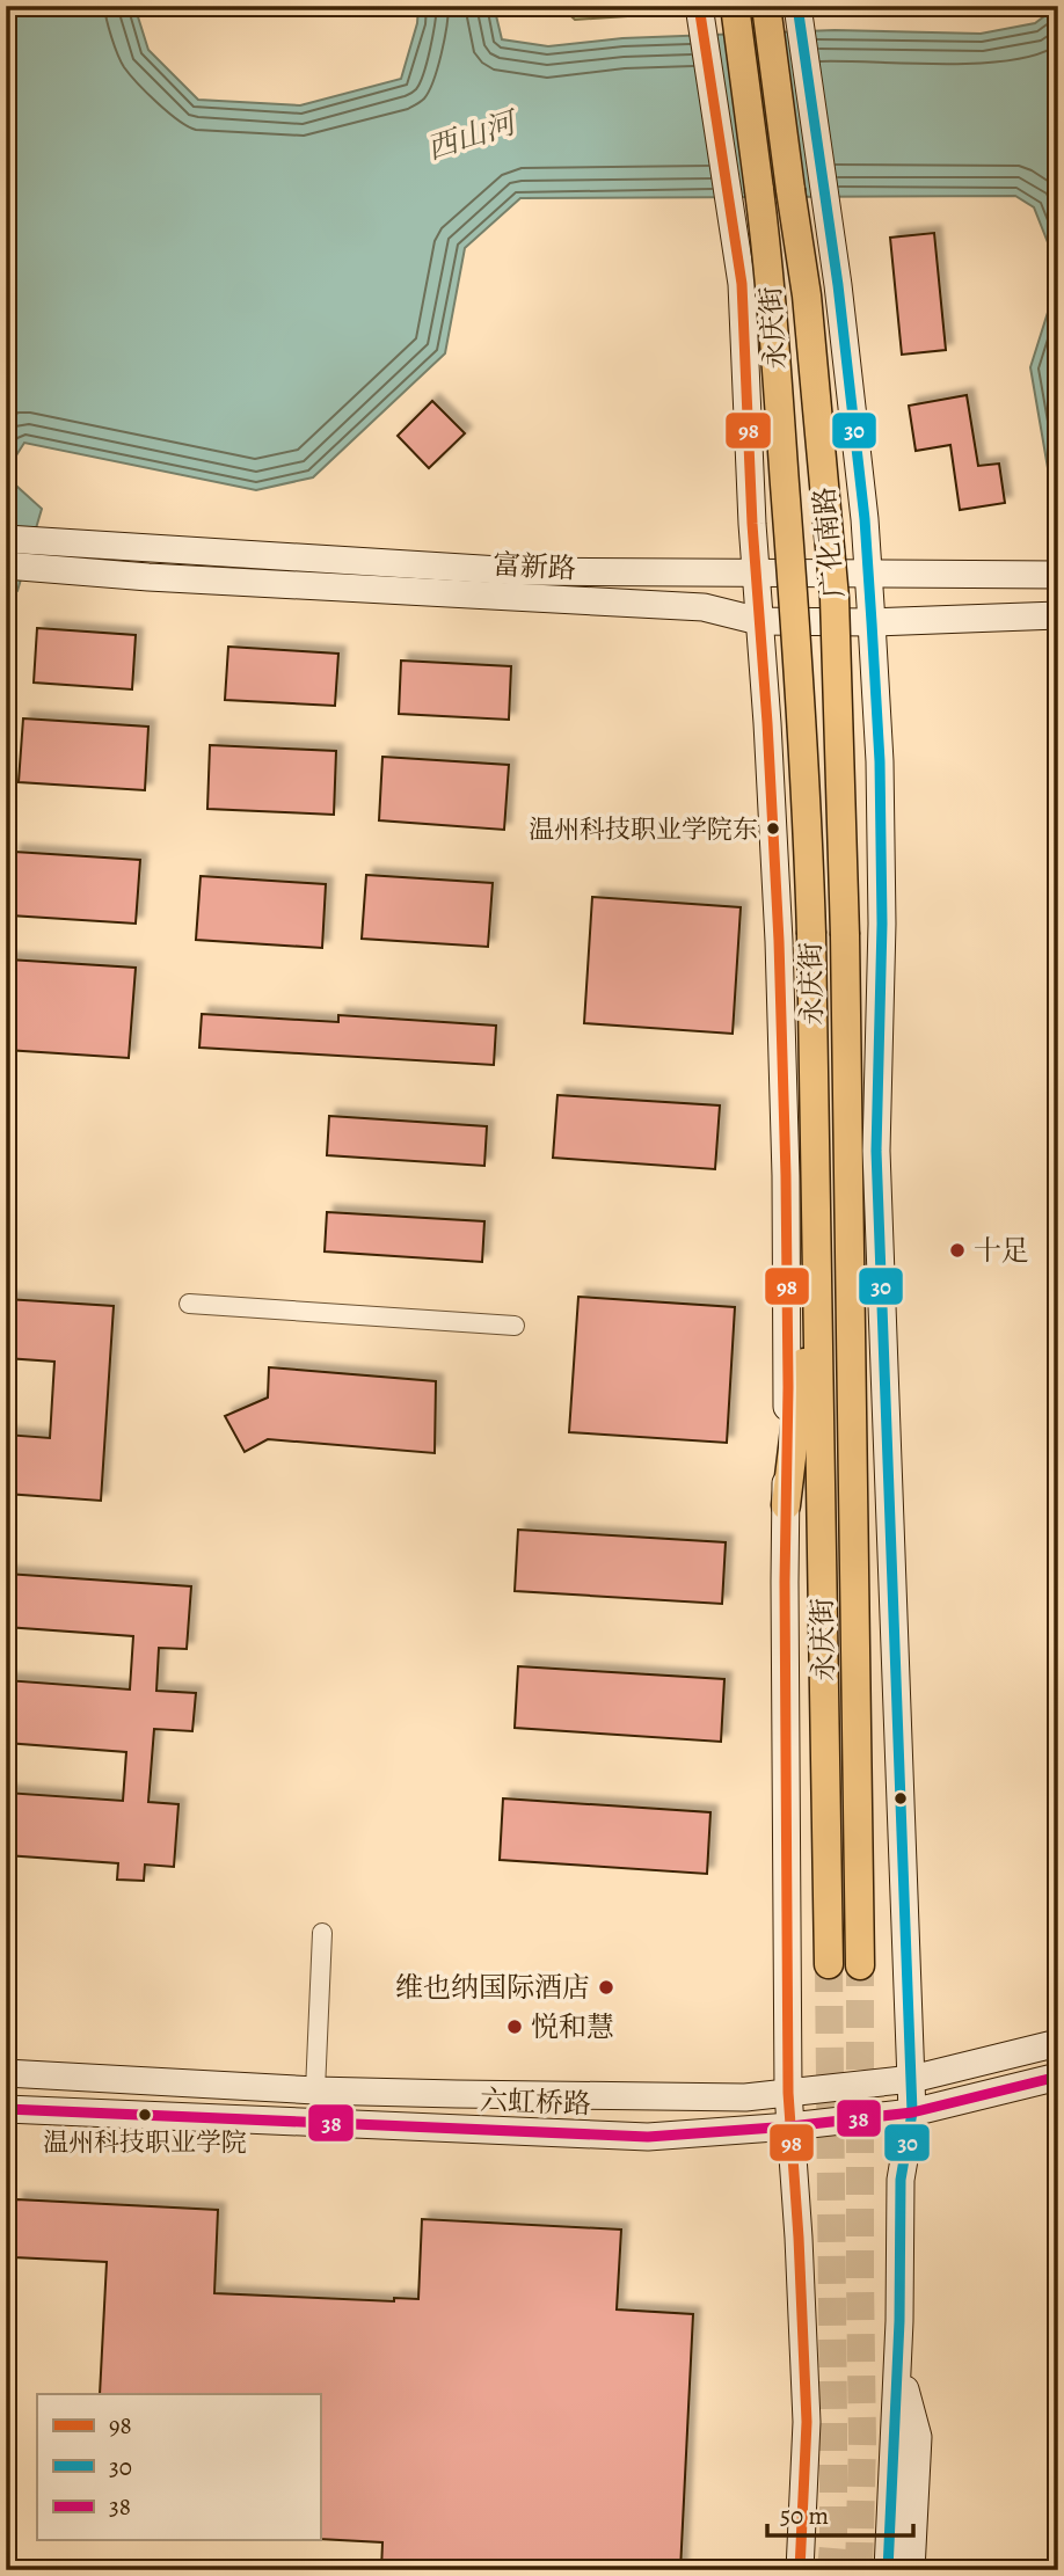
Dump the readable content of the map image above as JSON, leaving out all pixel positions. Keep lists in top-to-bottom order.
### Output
{
  "streets": {
    "main road": [
      "永庆街",
      "广化南路",
      "富新路",
      "六虹桥路"
    ]
  },
  "crossings": [
    ["永庆街", "广化南路"]
  ],
  "water": ["西山河"],
  "places": [
    "温州科技职业学院东",
    "十足",
    "维也纳国际酒店",
    "悦和慧",
    "温州科技职业学院"
  ],
  "lines": ["transit line 98", "transit line 30", "transit line 38"],
  "legend": ["98", "30", "38"],
  "scale_bar": "50 m"
}
